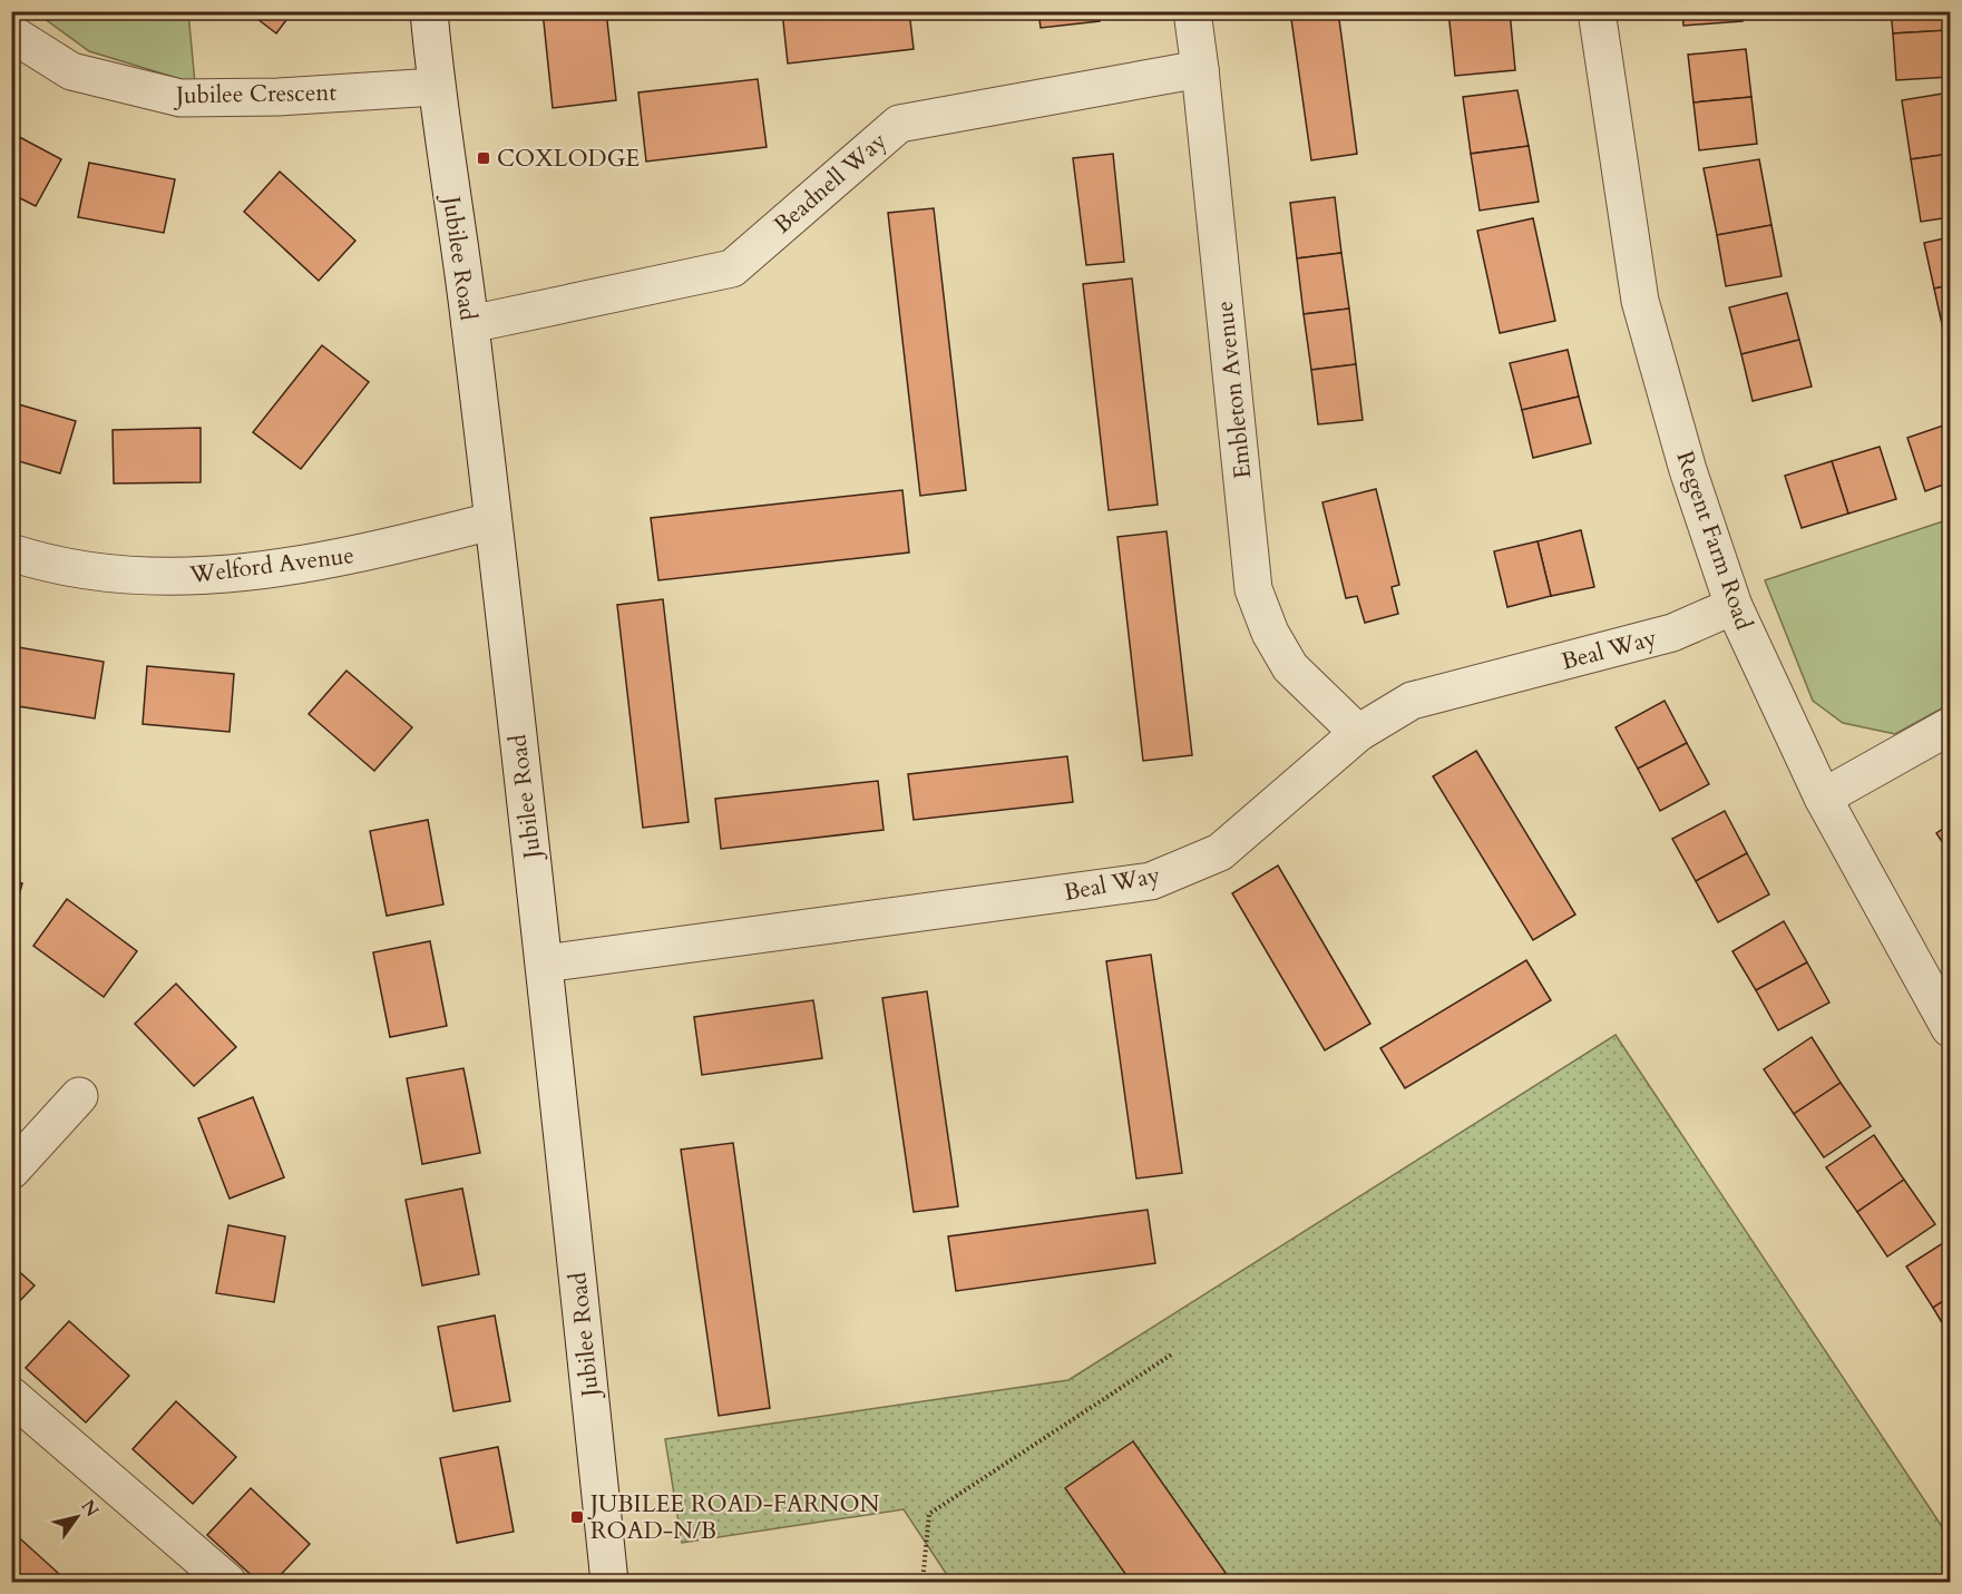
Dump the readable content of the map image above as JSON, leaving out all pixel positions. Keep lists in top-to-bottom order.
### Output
{
  "streets": {
    "street": [
      "Jubilee Crescent",
      "Beadnell Way",
      "Jubilee Road",
      "Embleton Avenue",
      "Regent Farm Road",
      "Welford Avenue",
      "Beal Way"
    ]
  },
  "crossings": [
    ["Jubilee Crescent", "Jubilee Road"],
    ["Beadnell Way", "Jubilee Road"],
    ["Beadnell Way", "Embleton Avenue"],
    ["Jubilee Road", "Welford Avenue"],
    ["Jubilee Road", "Beal Way"],
    ["Embleton Avenue", "Beal Way"],
    ["Regent Farm Road", "Beal Way"]
  ],
  "places": {
    "transit": ["COXLODGE", "JUBILEE ROAD-FARNON ROAD-N/B"]
  },
  "north": "top right"
}
